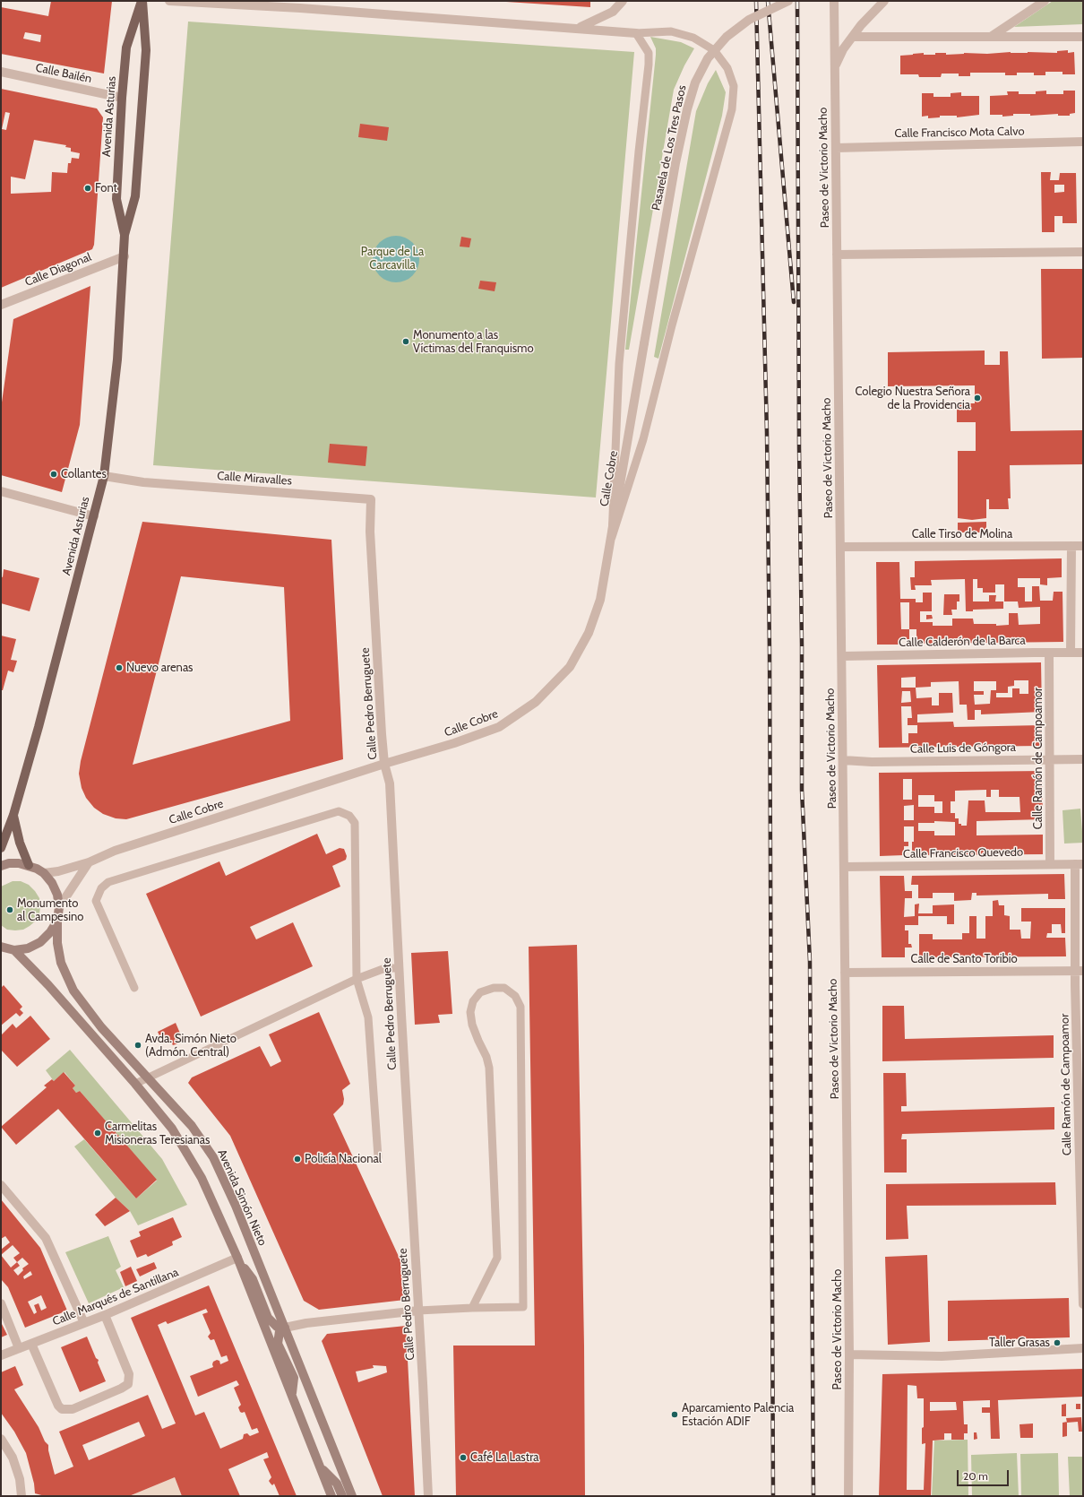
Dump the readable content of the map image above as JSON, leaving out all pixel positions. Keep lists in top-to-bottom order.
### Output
{
  "streets": {
    "main road": ["Avenida Asturias", "Avenida Simón Nieto"],
    "street": [
      "Calle Bailén",
      "Calle Francisco Mota Calvo",
      "Pasarela de Los Tres Pasos",
      "Paseo de Victorio Macho",
      "Calle Diagonal",
      "Calle Miravalles",
      "Calle Cobre",
      "Calle Tirso de Molina",
      "Calle Calderón de la Barca",
      "Calle Pedro Berruguete",
      "Calle Luis de Góngora",
      "Calle Ramón de Campoamor",
      "Calle Francisco Quevedo",
      "Calle de Santo Toribio",
      "Calle Marqués de Santillana"
    ]
  },
  "crossings": [
    ["Calle Bailén", "Avenida Asturias"],
    ["Avenida Asturias", "Calle Diagonal"],
    ["Avenida Asturias", "Calle Miravalles"],
    ["Calle Francisco Mota Calvo", "Paseo de Victorio Macho"],
    ["Pasarela de Los Tres Pasos", "Calle Cobre"],
    ["Paseo de Victorio Macho", "Calle Tirso de Molina"],
    ["Paseo de Victorio Macho", "Calle Calderón de la Barca"],
    ["Paseo de Victorio Macho", "Calle Luis de Góngora"],
    ["Paseo de Victorio Macho", "Calle Francisco Quevedo"],
    ["Paseo de Victorio Macho", "Calle de Santo Toribio"],
    ["Calle Miravalles", "Calle Pedro Berruguete"],
    ["Calle Cobre", "Calle Pedro Berruguete"],
    ["Calle Calderón de la Barca", "Calle Ramón de Campoamor"],
    ["Calle Luis de Góngora", "Calle Ramón de Campoamor"],
    ["Calle Ramón de Campoamor", "Calle Francisco Quevedo"],
    ["Calle Ramón de Campoamor", "Calle de Santo Toribio"]
  ],
  "parks": ["Parque de La Carcavilla"],
  "places": [
    "Font",
    "Monumento a las Víctimas del Franquismo",
    "Colegio Nuestra Señora de la Providencia",
    "Collantes",
    "Nuevo arenas",
    "Monumento al Campesino",
    "Avda. Simón Nieto (Admón. Central)",
    "Carmelitas Misioneras Teresianas",
    "Policía Nacional",
    "Taller Grasas",
    "Aparcamiento Palencia Estación ADIF",
    "Café La Lastra"
  ],
  "scale_bar": "20 m"
}
